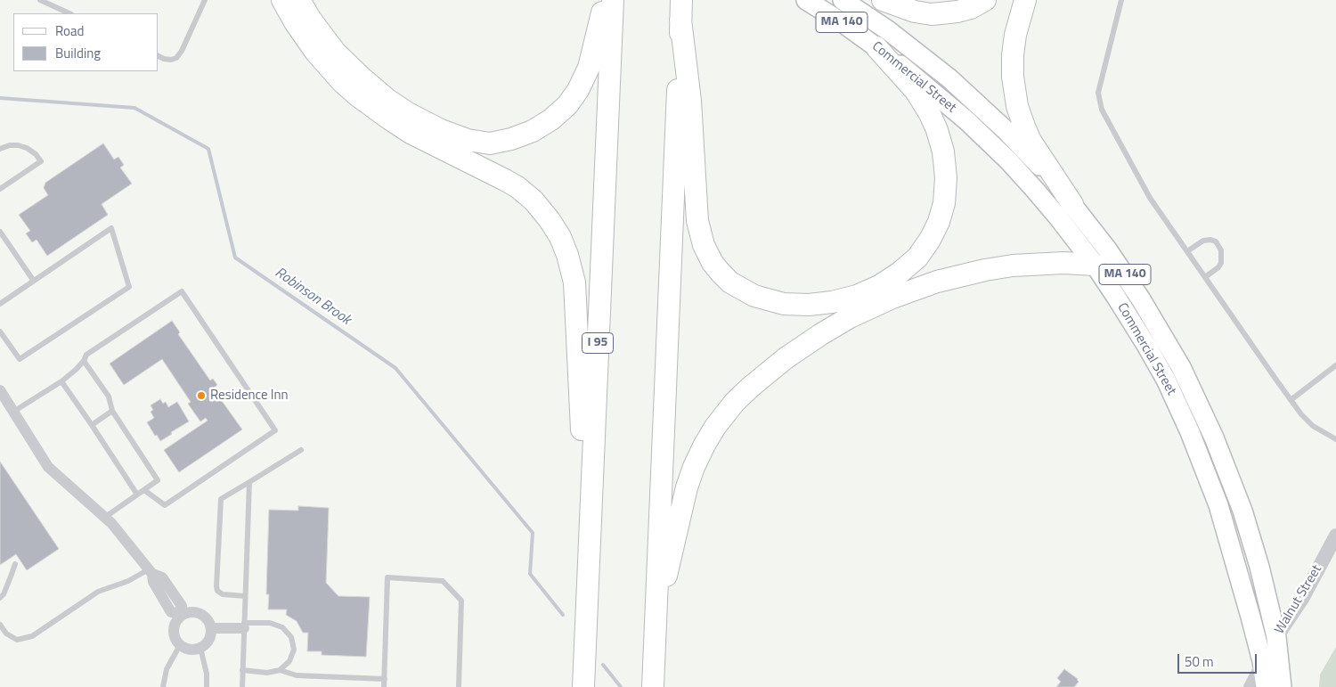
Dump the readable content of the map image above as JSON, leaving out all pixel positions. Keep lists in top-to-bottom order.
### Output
{
  "streets": {
    "highway": ["I 95"],
    "main road": ["MA 140", "Commercial Street"],
    "street": ["Walnut Street"]
  },
  "crossings": [
    ["Commercial Street", "Walnut Street"]
  ],
  "water": ["Robinson Brook"],
  "places": ["Residence Inn"],
  "legend": ["Road", "Building"],
  "scale_bar": "50 m"
}
